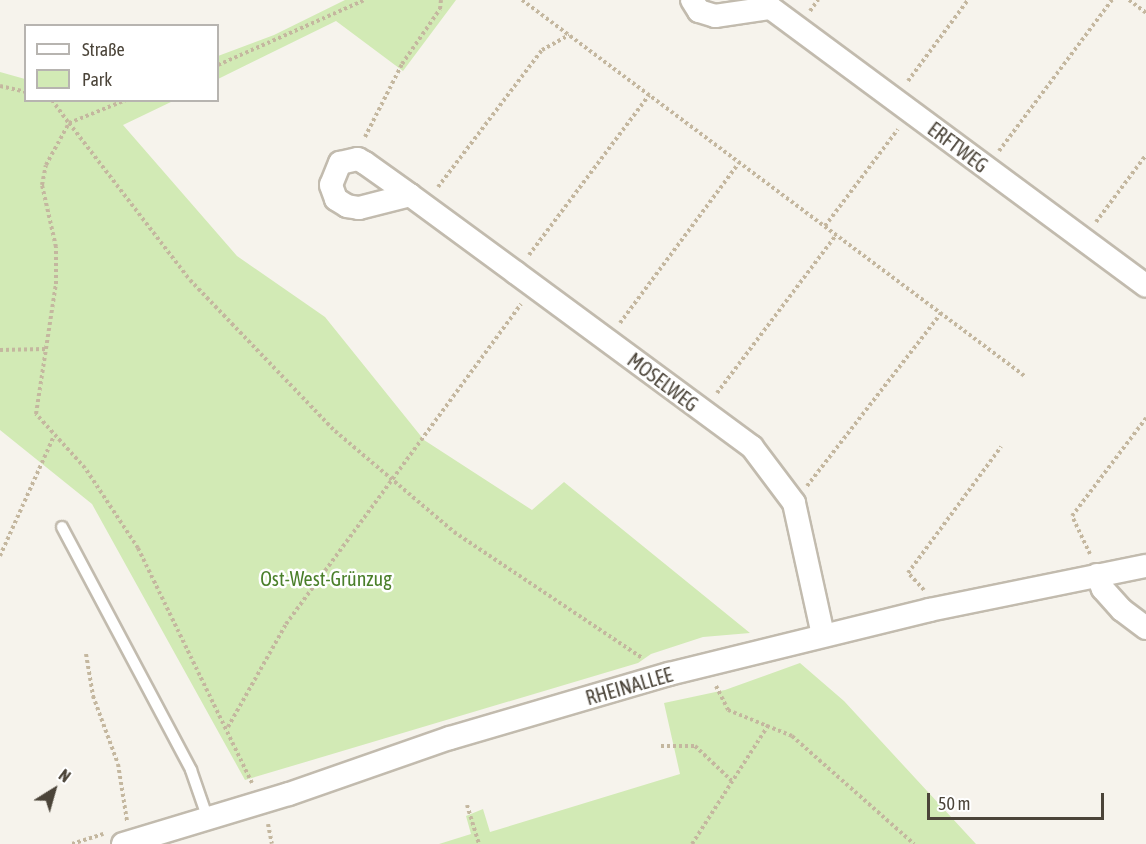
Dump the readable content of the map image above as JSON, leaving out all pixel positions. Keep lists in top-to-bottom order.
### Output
{
  "streets": {
    "street": ["ERFTWEG", "MOSELWEG", "RHEINALLEE"]
  },
  "crossings": [
    ["MOSELWEG", "RHEINALLEE"]
  ],
  "parks": ["Ost-West-Grünzug"],
  "legend": ["Straße", "Park"],
  "scale_bar": "50 m",
  "north": "top right"
}
